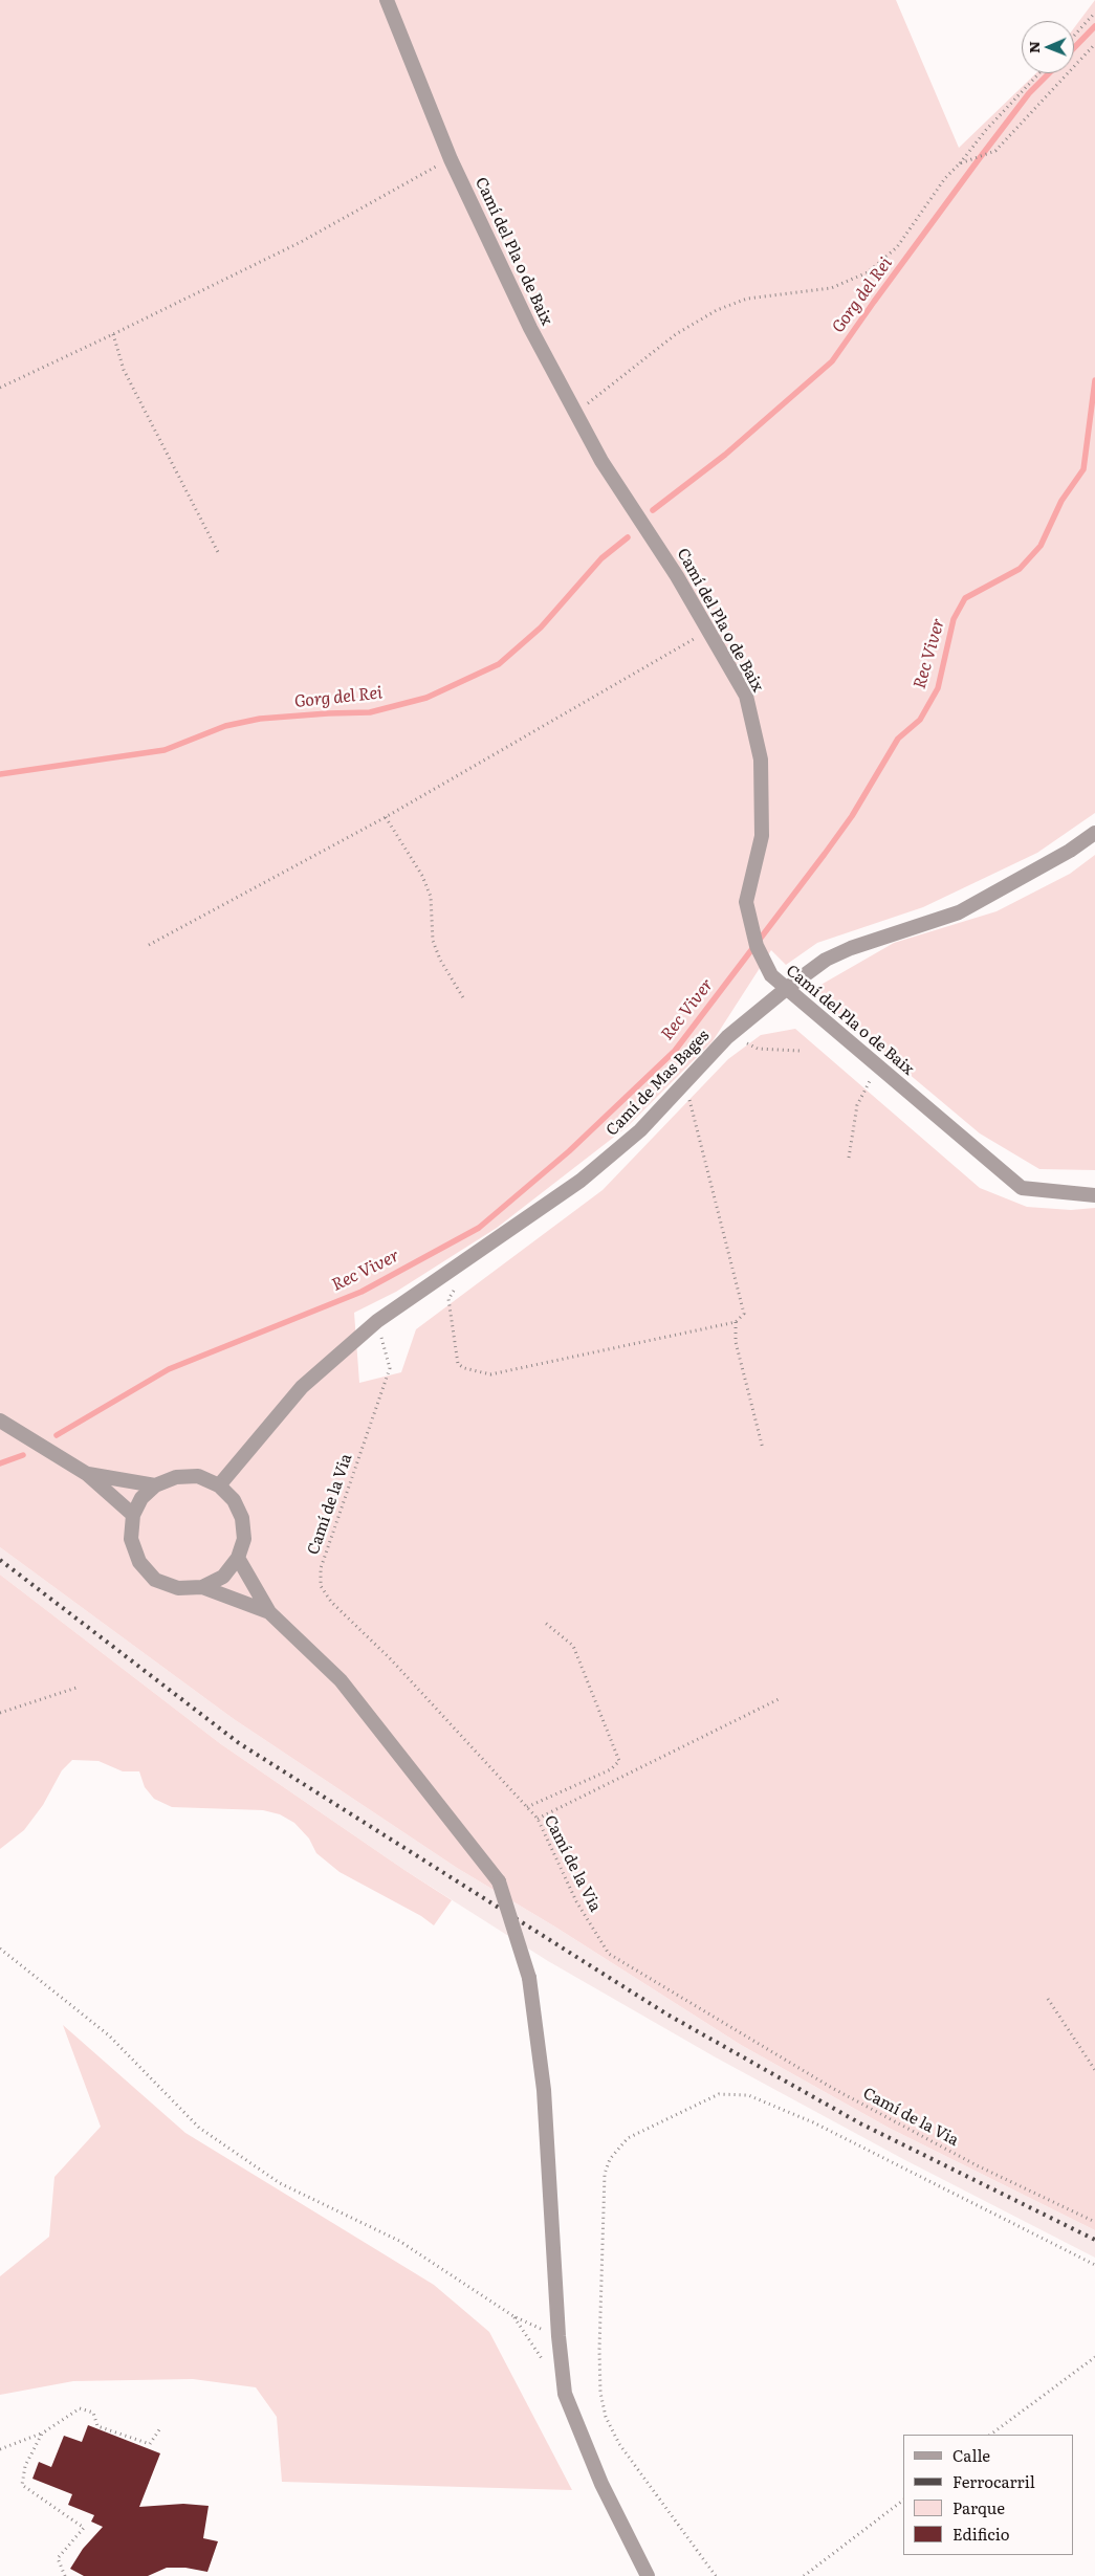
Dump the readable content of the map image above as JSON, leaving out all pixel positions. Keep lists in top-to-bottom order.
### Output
{
  "streets": {
    "street": ["Camí del Pla o de Baix", "Camí de Mas Bages"],
    "path": ["Camí de la Via"]
  },
  "crossings": [
    ["Camí del Pla o de Baix", "Camí de Mas Bages"],
    ["Camí de Mas Bages", "Camí de la Via"]
  ],
  "water": ["Gorg del Rei", "Rec Viver"],
  "legend": [
    "Calle",
    "Ferrocarril",
    "Parque",
    "Edificio"
  ],
  "north": "left"
}
